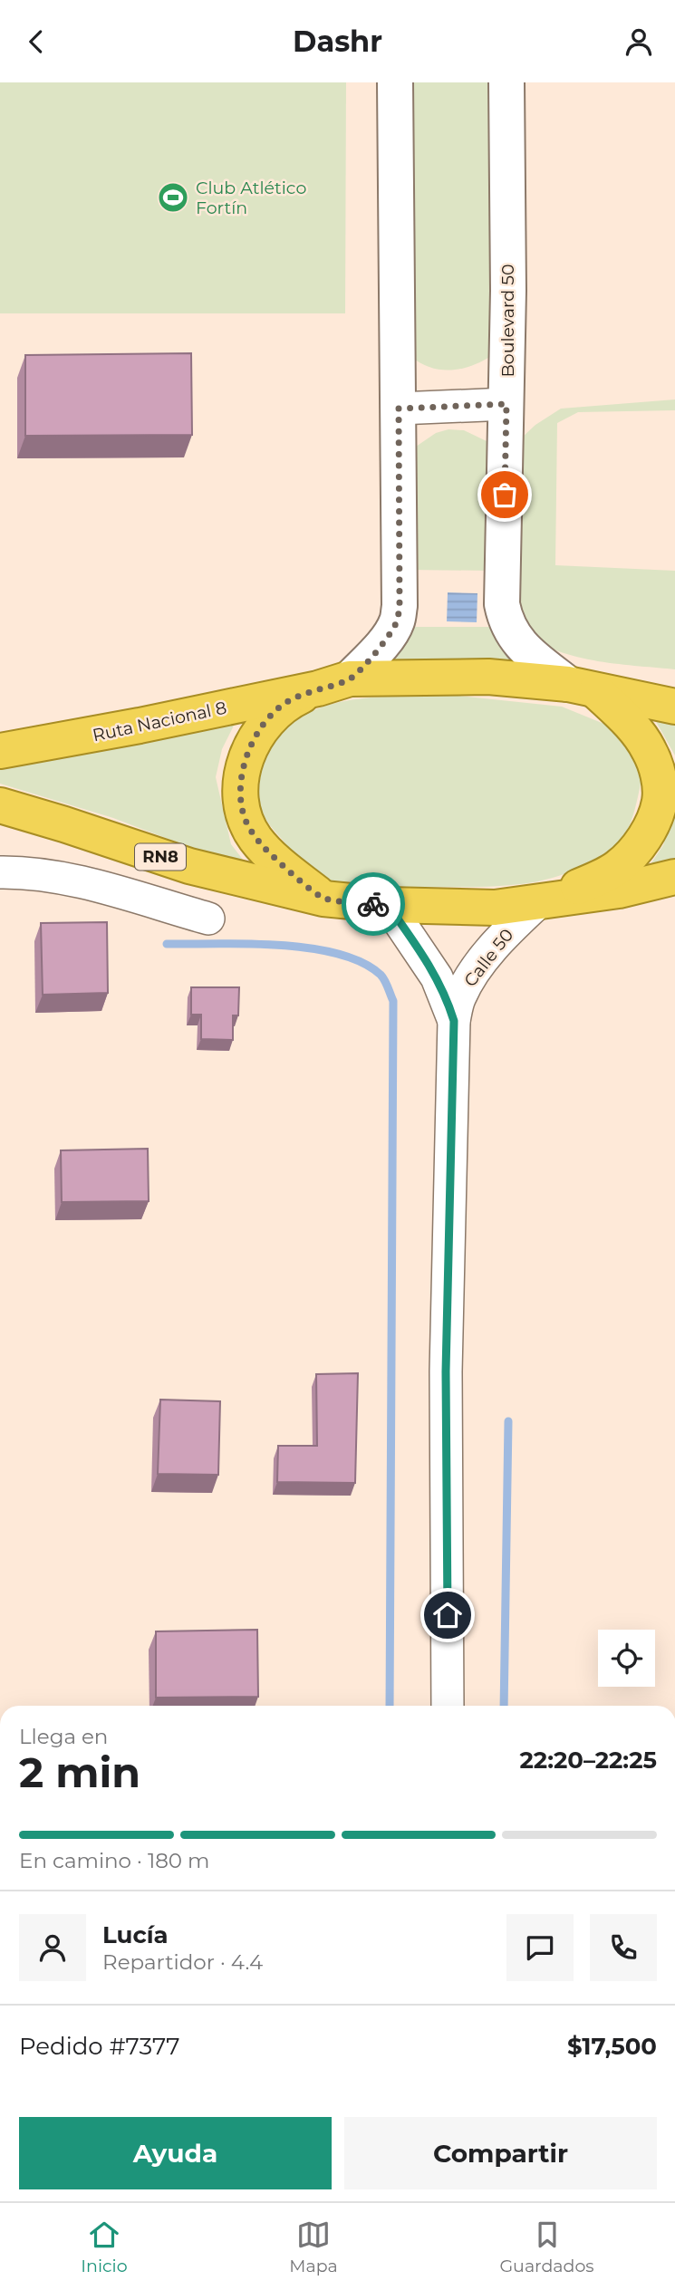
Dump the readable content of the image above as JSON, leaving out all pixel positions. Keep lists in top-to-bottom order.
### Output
{
  "streets": {
    "highway": ["Ruta Nacional 8", "RN8"],
    "main road": ["Boulevard 50"],
    "street": ["Calle 50"]
  },
  "crossings": [
    ["Boulevard 50", "Ruta Nacional 8"],
    ["Boulevard 50", "RN8"],
    ["Ruta Nacional 8", "RN8"],
    ["RN8", "Calle 50"]
  ],
  "places": {
    "sports": ["Club Atlético Fortín"]
  },
  "page": {
    "header": "Dashr",
    "heading": ["2 min", "Llega en", "22:20–22:25"],
    "panel": [
      "Lucía",
      "Repartidor · 4.4",
      "Pedido #7377",
      "$17,500"
    ],
    "bar": "En camino · 180 m",
    "buttons": ["Ayuda", "Compartir"],
    "tabs": ["Inicio", "Mapa", "Guardados"]
  }
}
